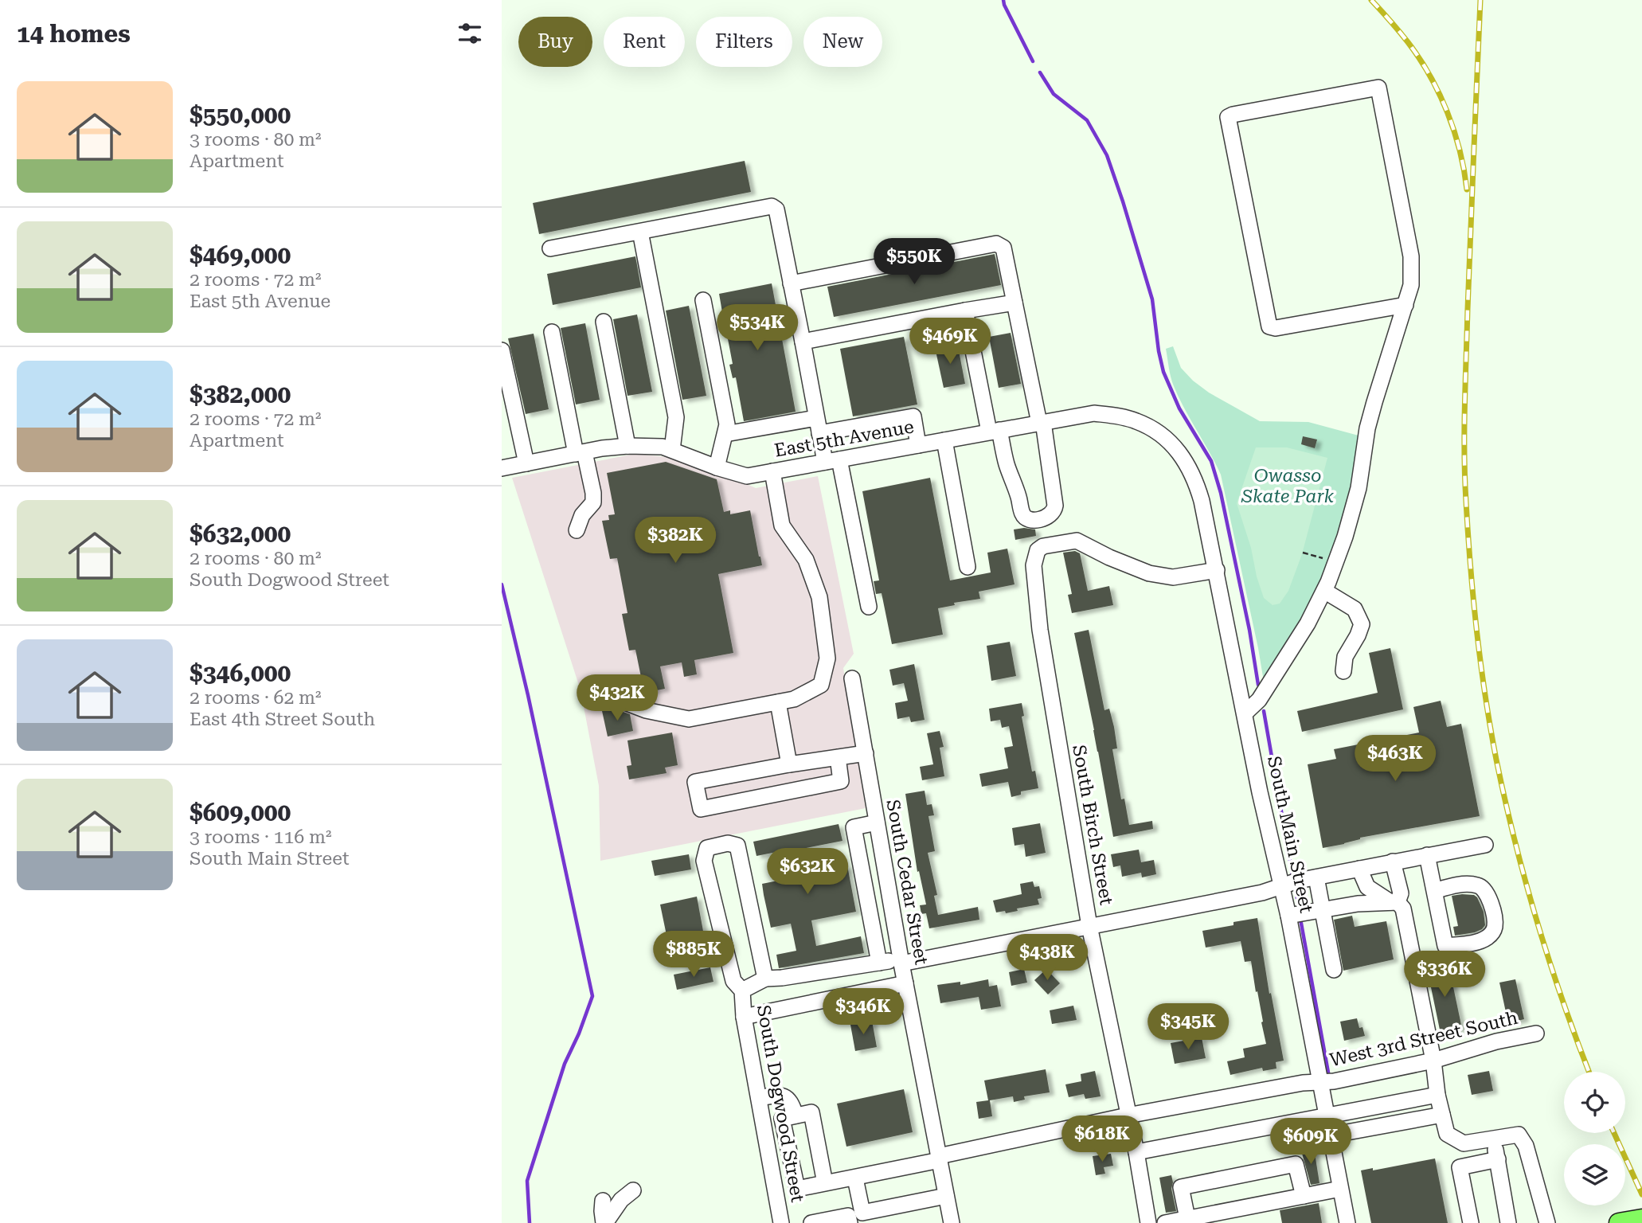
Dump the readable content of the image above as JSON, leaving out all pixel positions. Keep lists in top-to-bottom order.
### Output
{
  "streets": {
    "street": [
      "East 5th Avenue",
      "South Birch Street",
      "South Main Street",
      "South Cedar Street",
      "West 3rd Street South",
      "South Dogwood Street"
    ]
  },
  "crossings": [
    ["East 5th Avenue", "South Main Street"],
    ["South Birch Street", "South Main Street"],
    ["South Birch Street", "West 3rd Street South"],
    ["South Main Street", "West 3rd Street South"],
    ["South Cedar Street", "West 3rd Street South"]
  ],
  "parks": ["Owasso Skate Park"],
  "page": {
    "heading": "14 homes",
    "chip": [
      "Buy",
      "Rent",
      "Filters",
      "New"
    ],
    "list": [
      {
        "name": "$550,000",
        "note": "3 rooms · 80 m² · Apartment"
      },
      {
        "name": "$469,000",
        "note": "2 rooms · 72 m² · East 5th Avenue"
      },
      {
        "name": "$382,000",
        "note": "2 rooms · 72 m² · Apartment"
      },
      {
        "name": "$632,000",
        "note": "2 rooms · 80 m² · South Dogwood Street"
      },
      {
        "name": "$346,000",
        "note": "2 rooms · 62 m² · East 4th Street South"
      },
      {
        "name": "$609,000",
        "note": "3 rooms · 116 m² · South Main Street"
      }
    ],
    "price": [
      "$550K",
      "$534K",
      "$469K",
      "$382K",
      "$432K",
      "$463K",
      "$632K",
      "$885K",
      "$438K",
      "$336K",
      "$346K",
      "$345K",
      "$618K",
      "$609K"
    ]
  }
}
